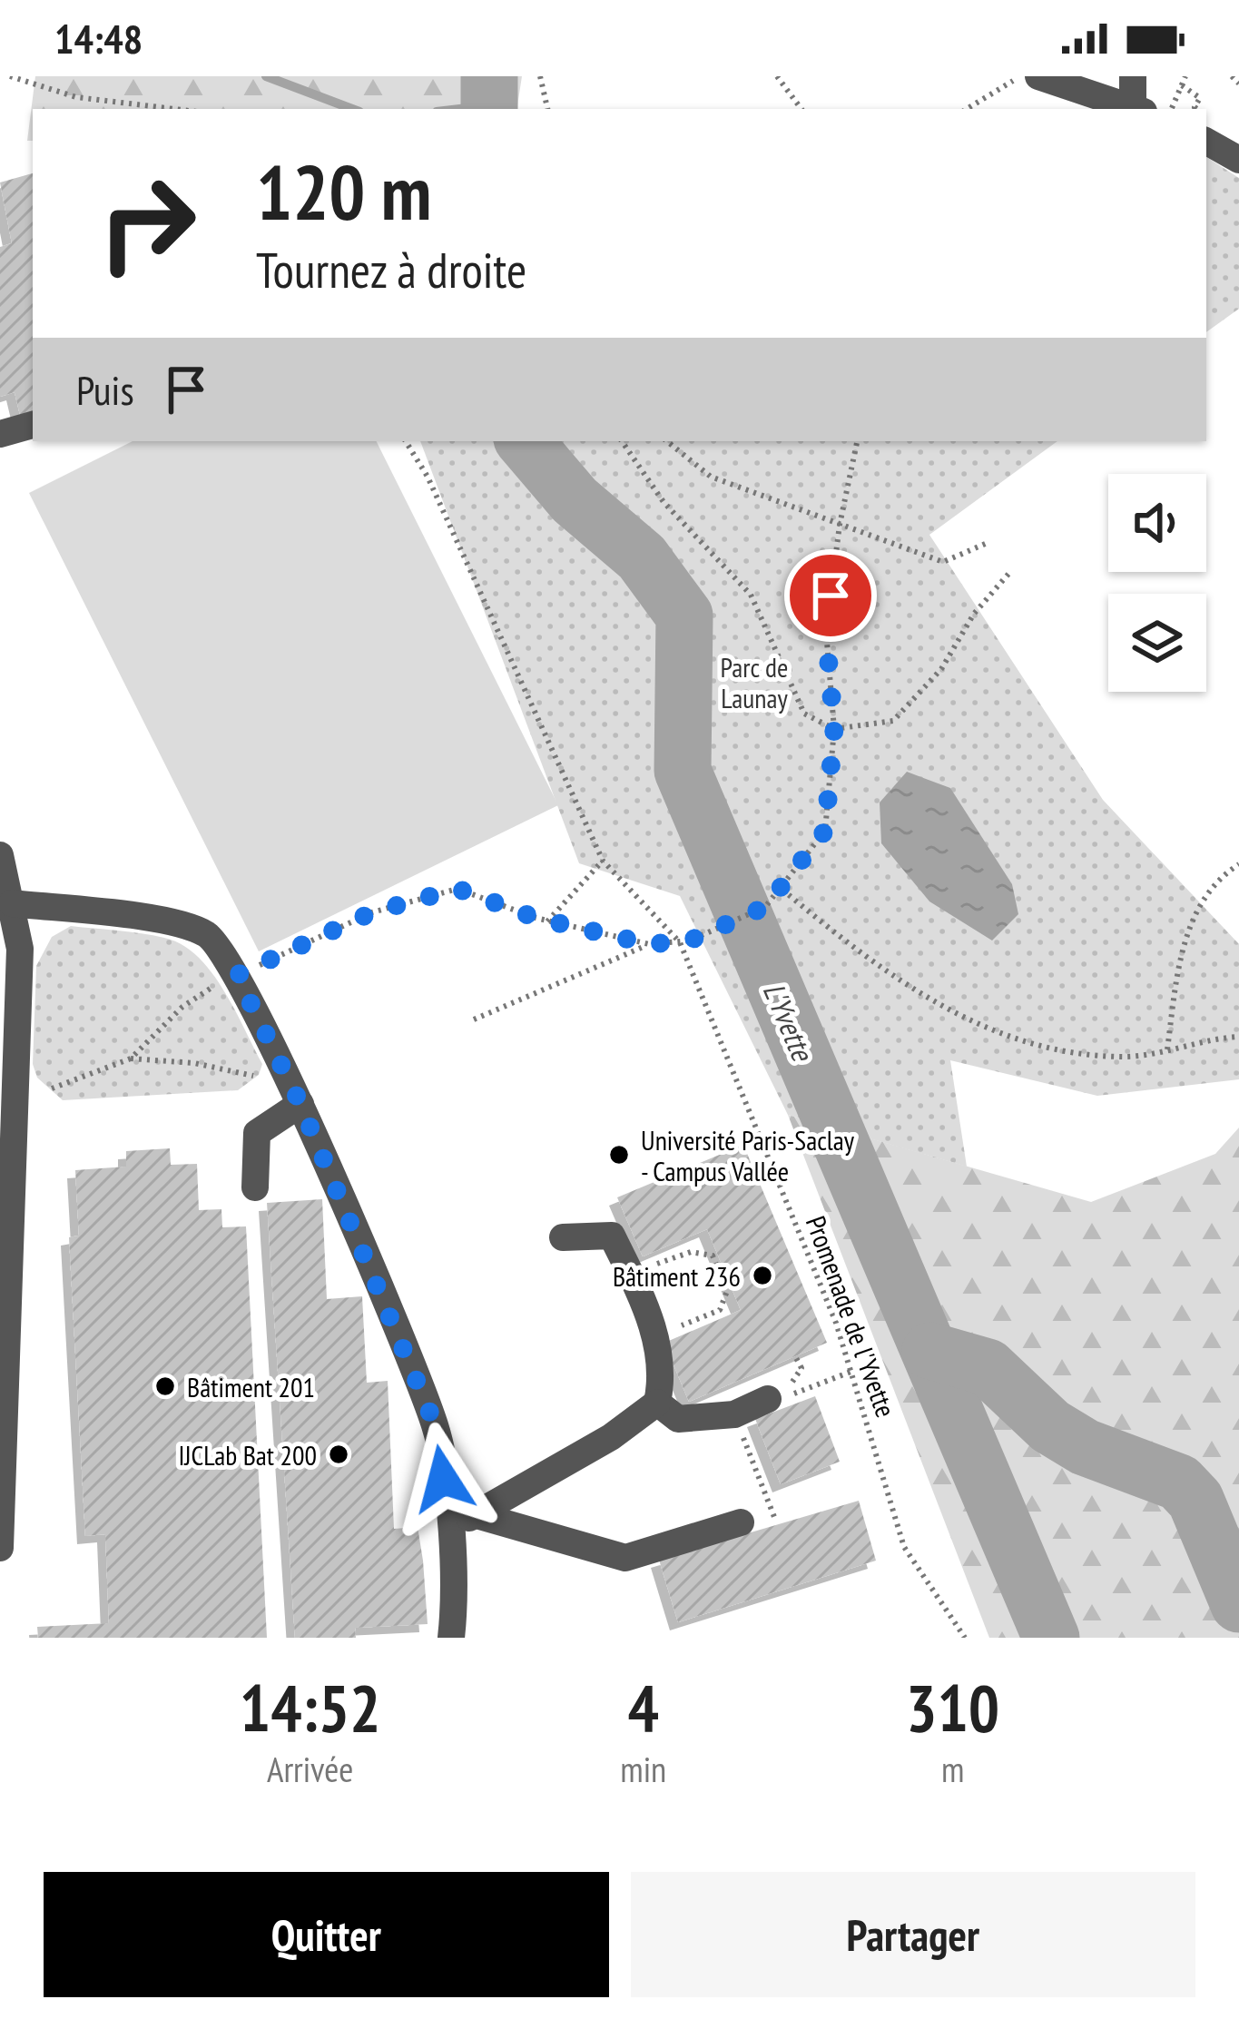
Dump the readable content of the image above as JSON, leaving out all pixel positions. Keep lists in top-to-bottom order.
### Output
{
  "streets": {
    "path": ["Promenade de l'Yvette"]
  },
  "water": ["L'Yvette"],
  "parks": ["Parc de Launay"],
  "places": [
    "Université Paris-Saclay - Campus Vallée",
    "Bâtiment 236",
    "Bâtiment 201",
    "IJCLab Bat 200"
  ],
  "page": {
    "status": "14:48",
    "turn": ["120 m", "Tournez à droite"],
    "then": "Puis",
    "eta": [
      "14:52",
      "Arrivée",
      "4",
      "min",
      "310",
      "m"
    ],
    "buttons": ["Quitter", "Partager"]
  }
}
